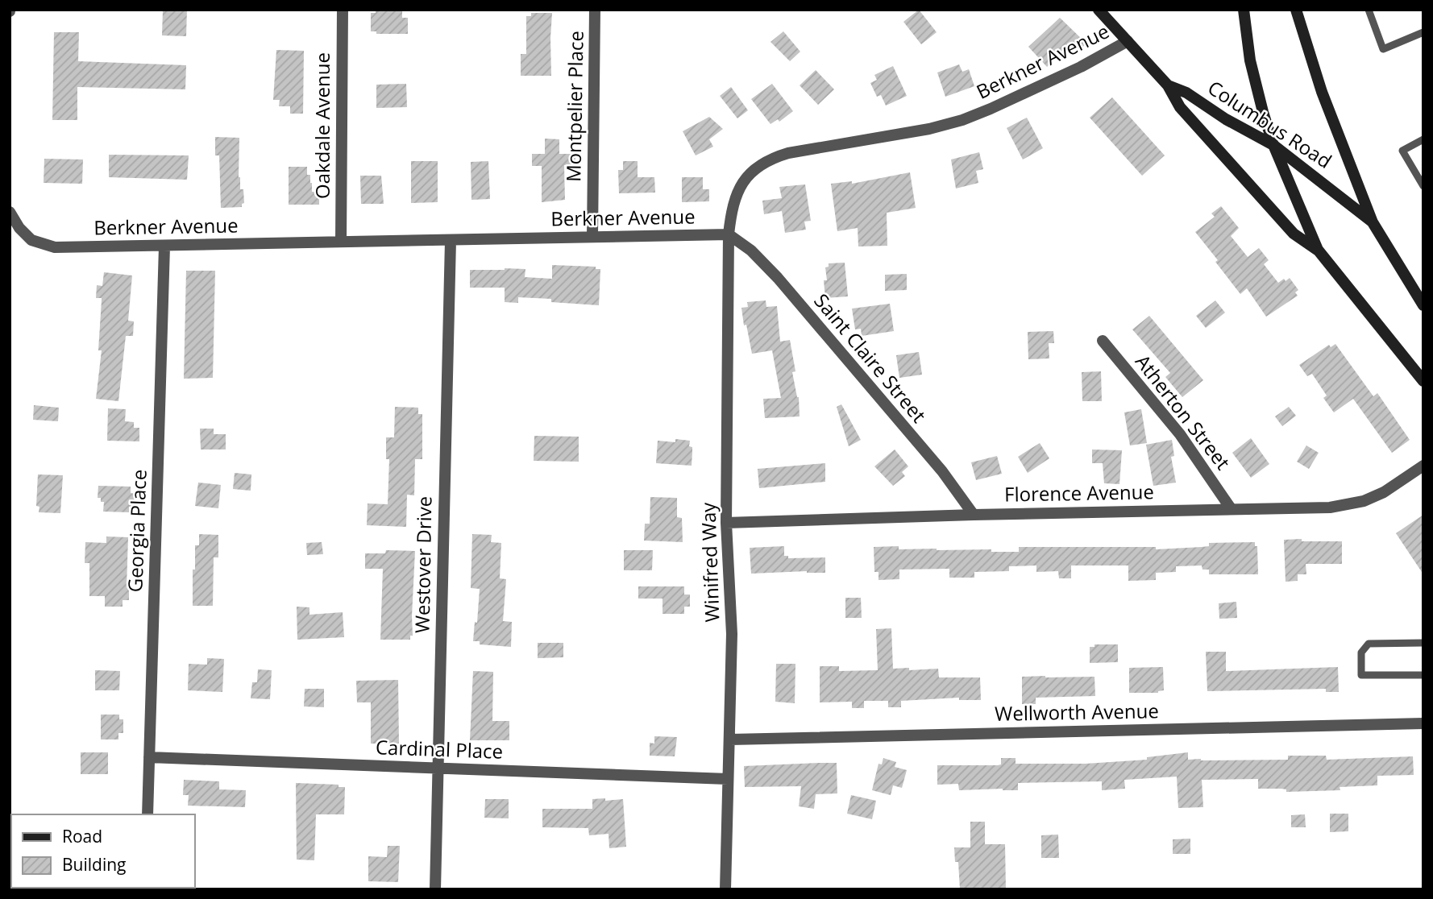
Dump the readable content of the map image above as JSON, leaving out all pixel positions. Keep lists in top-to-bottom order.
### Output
{
  "streets": {
    "main road": ["Columbus Road"],
    "street": [
      "Berkner Avenue",
      "Montpelier Place",
      "Oakdale Avenue",
      "Saint Claire Street",
      "Atherton Street",
      "Florence Avenue",
      "Georgia Place",
      "Winifred Way",
      "Westover Drive",
      "Wellworth Avenue",
      "Cardinal Place"
    ]
  },
  "crossings": [
    ["Berkner Avenue", "Montpelier Place"],
    ["Berkner Avenue", "Columbus Road"],
    ["Berkner Avenue", "Oakdale Avenue"],
    ["Berkner Avenue", "Saint Claire Street"],
    ["Berkner Avenue", "Georgia Place"],
    ["Berkner Avenue", "Winifred Way"],
    ["Berkner Avenue", "Westover Drive"],
    ["Saint Claire Street", "Florence Avenue"],
    ["Saint Claire Street", "Winifred Way"],
    ["Atherton Street", "Florence Avenue"],
    ["Florence Avenue", "Winifred Way"],
    ["Georgia Place", "Cardinal Place"],
    ["Winifred Way", "Wellworth Avenue"],
    ["Winifred Way", "Cardinal Place"],
    ["Westover Drive", "Cardinal Place"]
  ],
  "legend": ["Road", "Building"]
}
